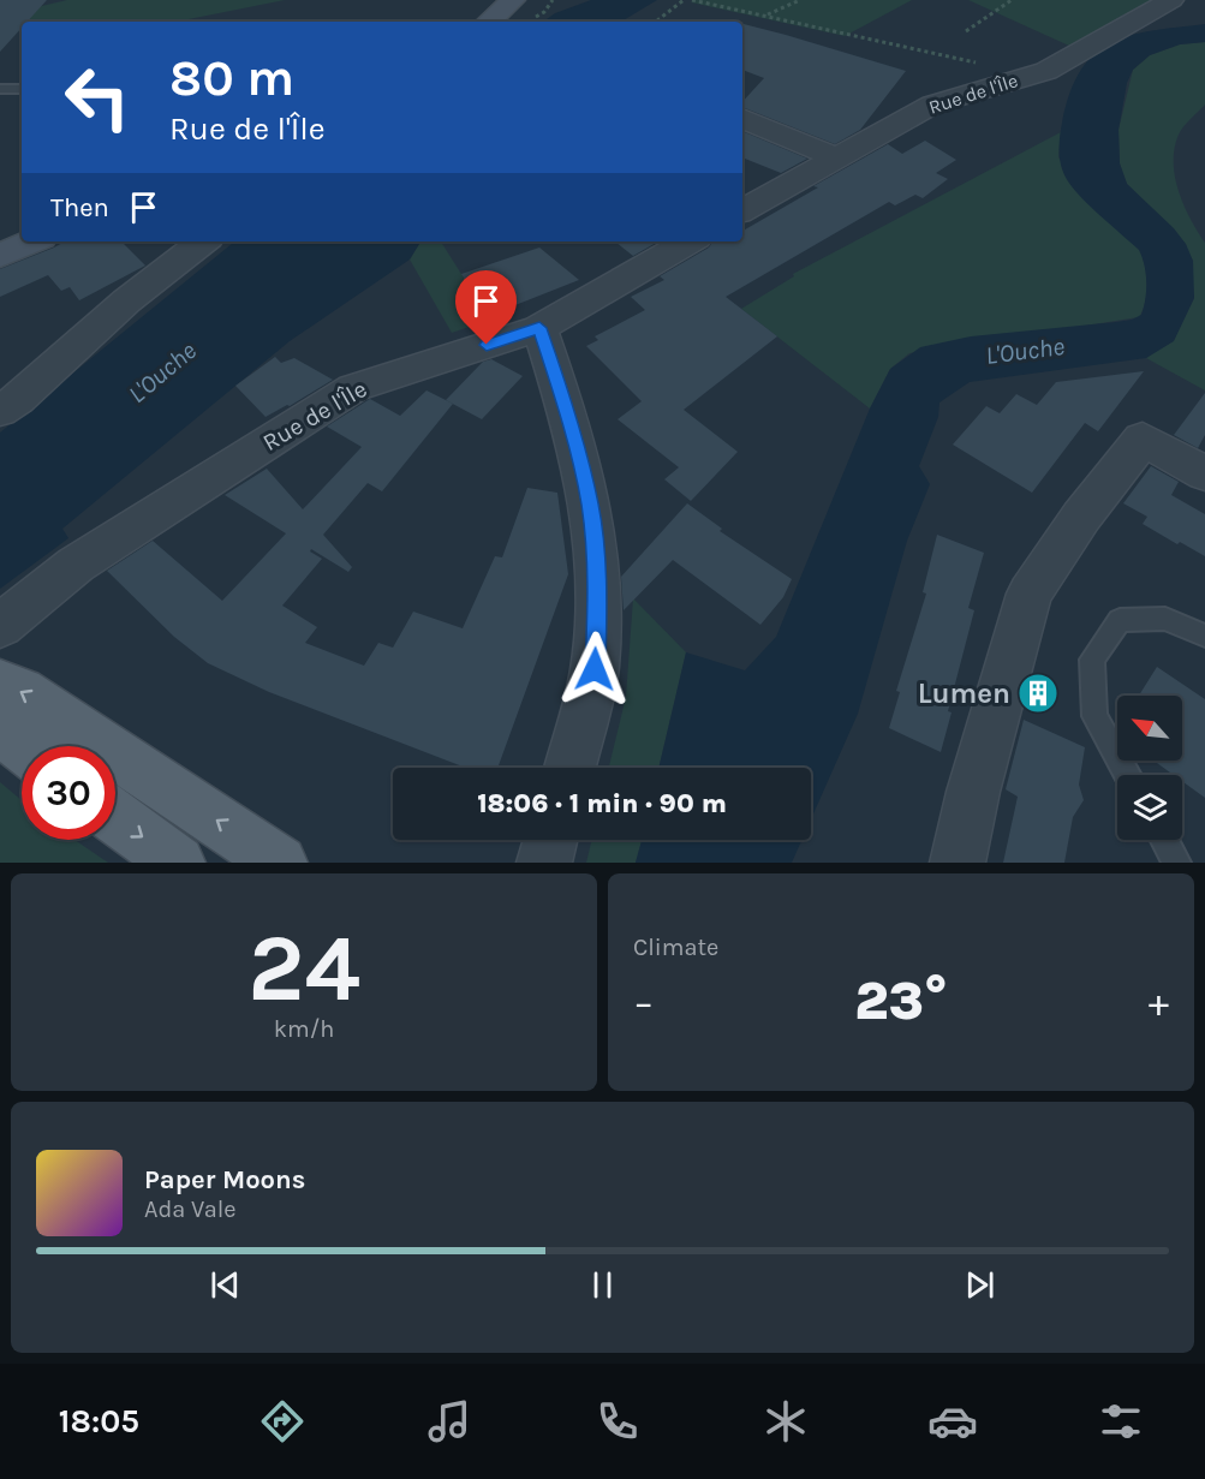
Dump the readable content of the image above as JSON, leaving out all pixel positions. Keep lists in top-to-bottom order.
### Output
{
  "streets": {
    "street": ["Rue de l'Île"]
  },
  "water": ["L'Ouche"],
  "places": {
    "building": ["Lumen"]
  },
  "north": "top left",
  "page": {
    "turn": ["80 m", "Rue de l'Île"],
    "then": "Then",
    "limit": "30",
    "trip": "18:06 · 1 min · 90 m",
    "tile": [
      ["24", "km/h"],
      "Climate"
    ],
    "heat": ["−", "23°", "+"],
    "song": ["Paper Moons", "Ada Vale"],
    "tabs": "18:05"
  }
}
